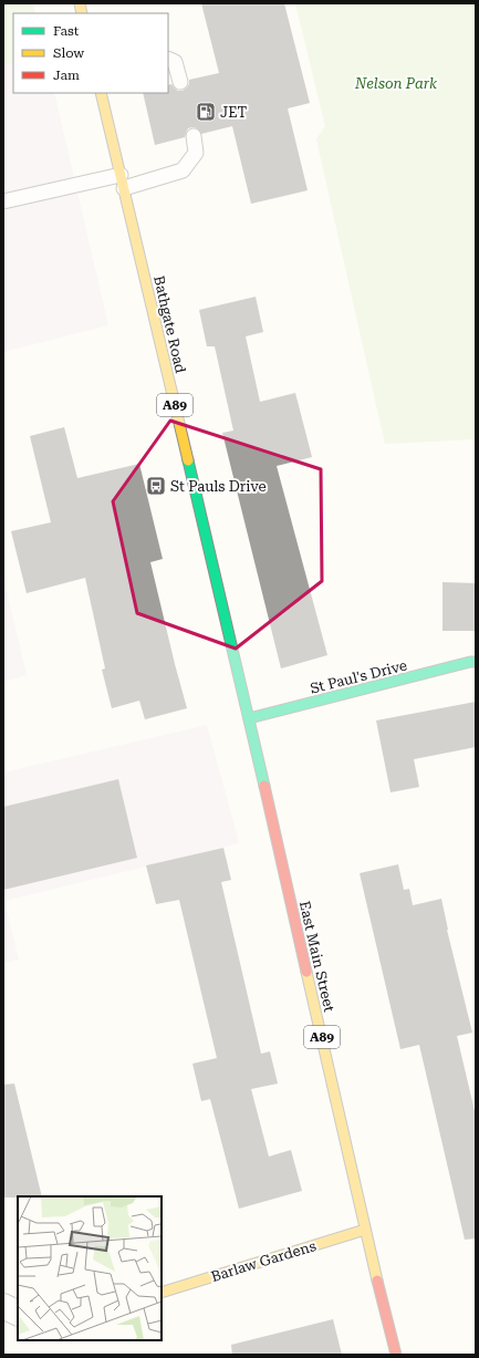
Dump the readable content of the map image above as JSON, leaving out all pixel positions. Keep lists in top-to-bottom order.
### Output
{
  "streets": {
    "main road": [
      "Bathgate Road",
      "A89",
      "St Paul's Drive",
      "East Main Street",
      "Barlaw Gardens"
    ]
  },
  "crossings": [
    ["Bathgate Road", "St Paul's Drive"],
    ["Bathgate Road", "East Main Street"],
    ["St Paul's Drive", "East Main Street"],
    ["East Main Street", "Barlaw Gardens"]
  ],
  "parks": ["Nelson Park"],
  "places": {
    "fuel station": ["JET"],
    "bus stop": ["St Pauls Drive"]
  },
  "legend": ["Fast", "Slow", "Jam"]
}
